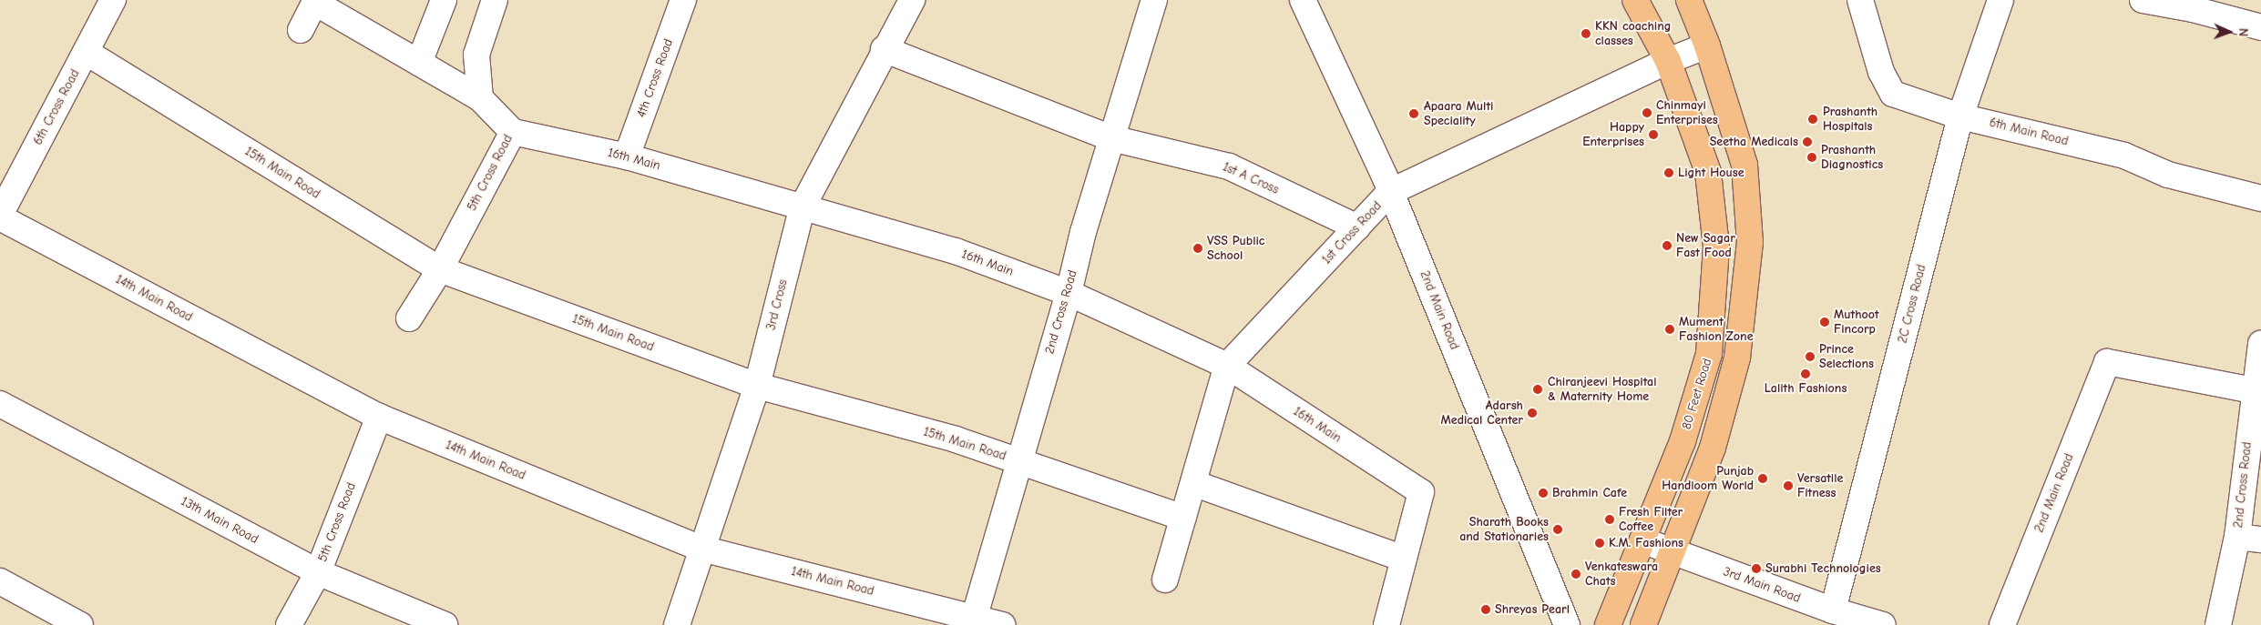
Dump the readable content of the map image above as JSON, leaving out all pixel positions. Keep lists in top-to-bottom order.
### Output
{
  "streets": {
    "main road": ["80 Feet Road"],
    "street": [
      "4th Cross Road",
      "6th Cross Road",
      "6th Main Road",
      "16th Main",
      "15th Main Road",
      "5th Cross Road",
      "1st A Cross",
      "1st Cross Road",
      "14th Main Road",
      "2C Cross Road",
      "3rd Cross",
      "2nd Main Road",
      "2nd Cross Road",
      "13th Main Road",
      "3rd Main Road"
    ]
  },
  "crossings": [
    ["4th Cross Road", "16th Main"],
    ["6th Cross Road", "15th Main Road"],
    ["6th Cross Road", "14th Main Road"],
    ["6th Main Road", "2C Cross Road"],
    ["16th Main", "5th Cross Road"],
    ["16th Main", "1st Cross Road"],
    ["16th Main", "3rd Cross"],
    ["16th Main", "2nd Cross Road"],
    ["15th Main Road", "5th Cross Road"],
    ["15th Main Road", "1st Cross Road"],
    ["15th Main Road", "3rd Cross"],
    ["15th Main Road", "2nd Cross Road"],
    ["5th Cross Road", "14th Main Road"],
    ["5th Cross Road", "13th Main Road"],
    ["1st A Cross", "1st Cross Road"],
    ["1st A Cross", "3rd Cross"],
    ["1st A Cross", "2nd Cross Road"],
    ["1st Cross Road", "2nd Main Road"],
    ["1st Cross Road", "80 Feet Road"],
    ["14th Main Road", "3rd Cross"],
    ["14th Main Road", "2nd Cross Road"],
    ["2C Cross Road", "3rd Main Road"],
    ["2nd Main Road", "2nd Cross Road"],
    ["80 Feet Road", "3rd Main Road"]
  ],
  "places": [
    "KKN coaching classes",
    "Chinmayi Enterprises",
    "Apaara Multi Speciality",
    "Prashanth Hospitals",
    "Happy Enterprises",
    "Seetha Medicals",
    "Prashanth Diagnostics",
    "Light House",
    "New Sagar Fast Food",
    "VSS Public School",
    "Muthoot Fincorp",
    "Mument Fashion Zone",
    "Prince Selections",
    "Lalith Fashions",
    "Chiranjeevi Hospital & Maternity Home",
    "Adarsh Medical Center",
    "Punjab Handloom World",
    "Versatile Fitness",
    "Brahmin Cafe",
    "Fresh Filter Coffee",
    "Sharath Books and Stationaries",
    "K.M. Fashions",
    "Surabhi Technologies",
    "Venkateswara Chats",
    "Shreyas Pearl"
  ],
  "north": "right"
}
